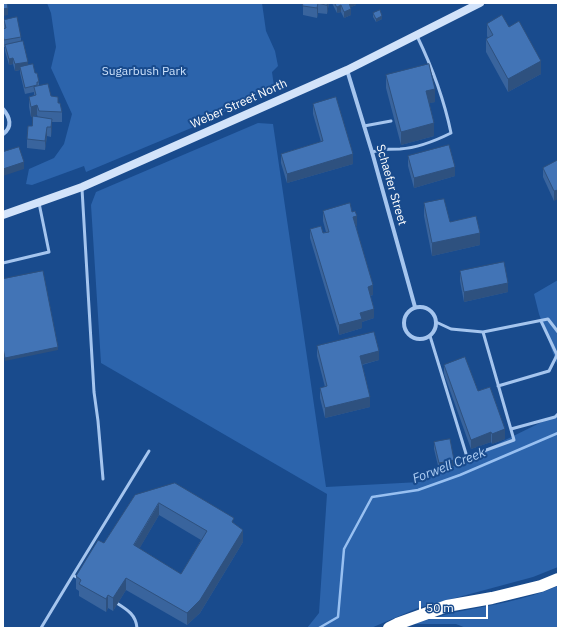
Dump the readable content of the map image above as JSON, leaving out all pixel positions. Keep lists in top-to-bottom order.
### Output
{
  "streets": {
    "main road": ["Weber Street North"],
    "street": ["Schaefer Street"]
  },
  "crossings": [
    ["Weber Street North", "Schaefer Street"]
  ],
  "water": ["Forwell Creek"],
  "parks": ["Sugarbush Park"],
  "scale_bar": "50 m"
}
